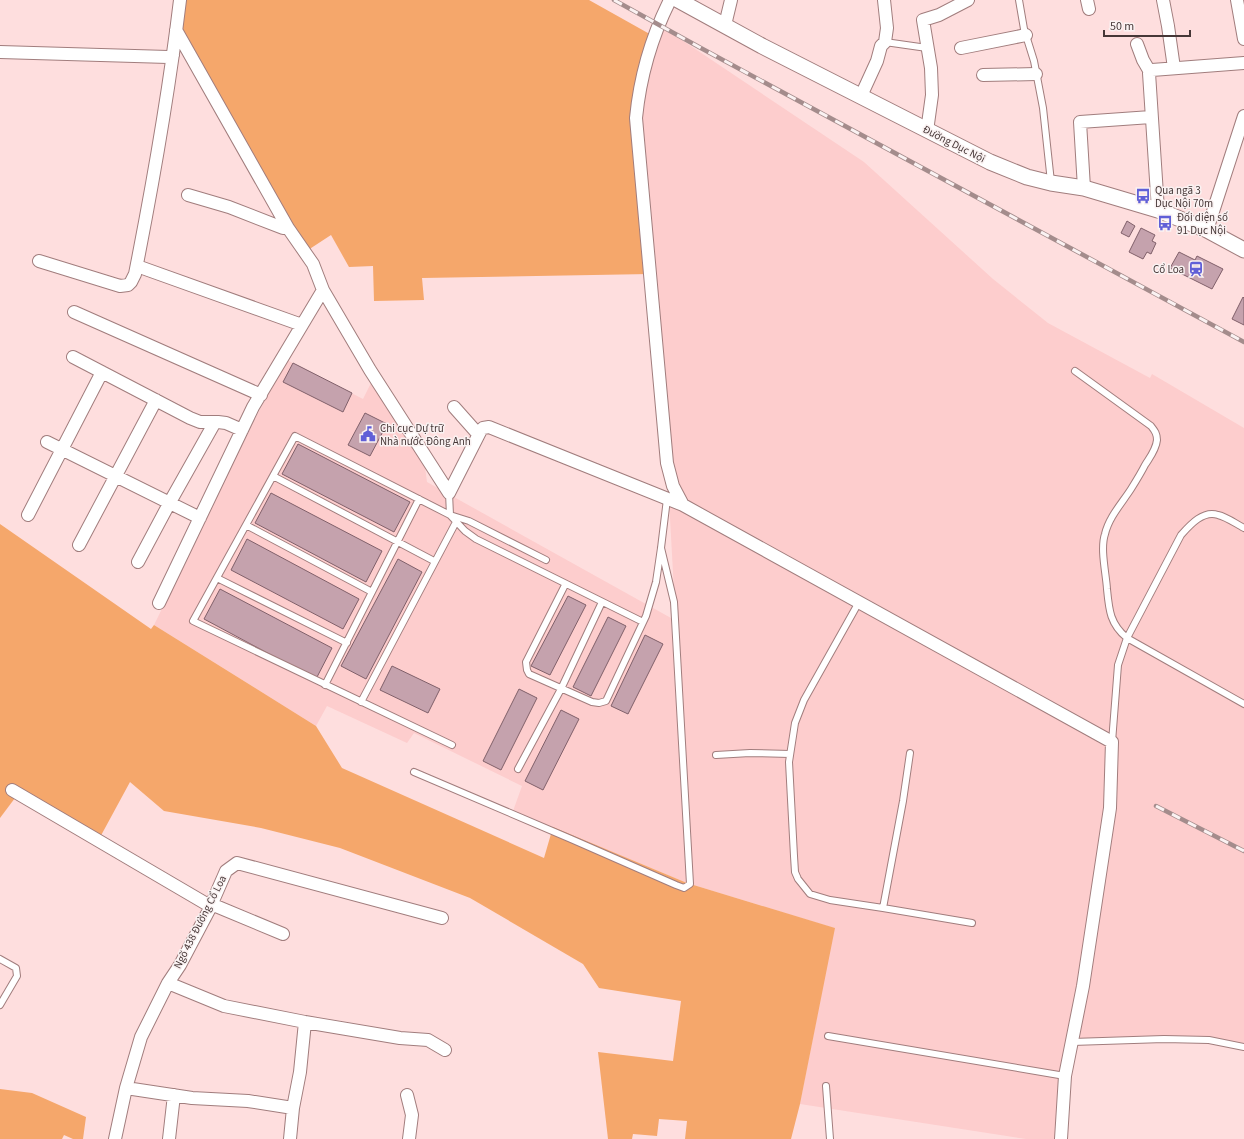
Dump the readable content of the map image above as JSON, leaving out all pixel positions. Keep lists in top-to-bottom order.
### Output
{
  "streets": {
    "street": ["Đường Dục Nội", "Ngõ 438 Đường Cổ Loa"]
  },
  "places": {
    "bus stop": ["Qua ngã 3 Dục Nội 70m", "Đối diện số 91 Dục Nội"],
    "station": ["Cổ Loa"],
    "public building": ["Chi cục Dự trữ Nhà nước Đông Anh"]
  },
  "scale_bar": "50 m"
}
